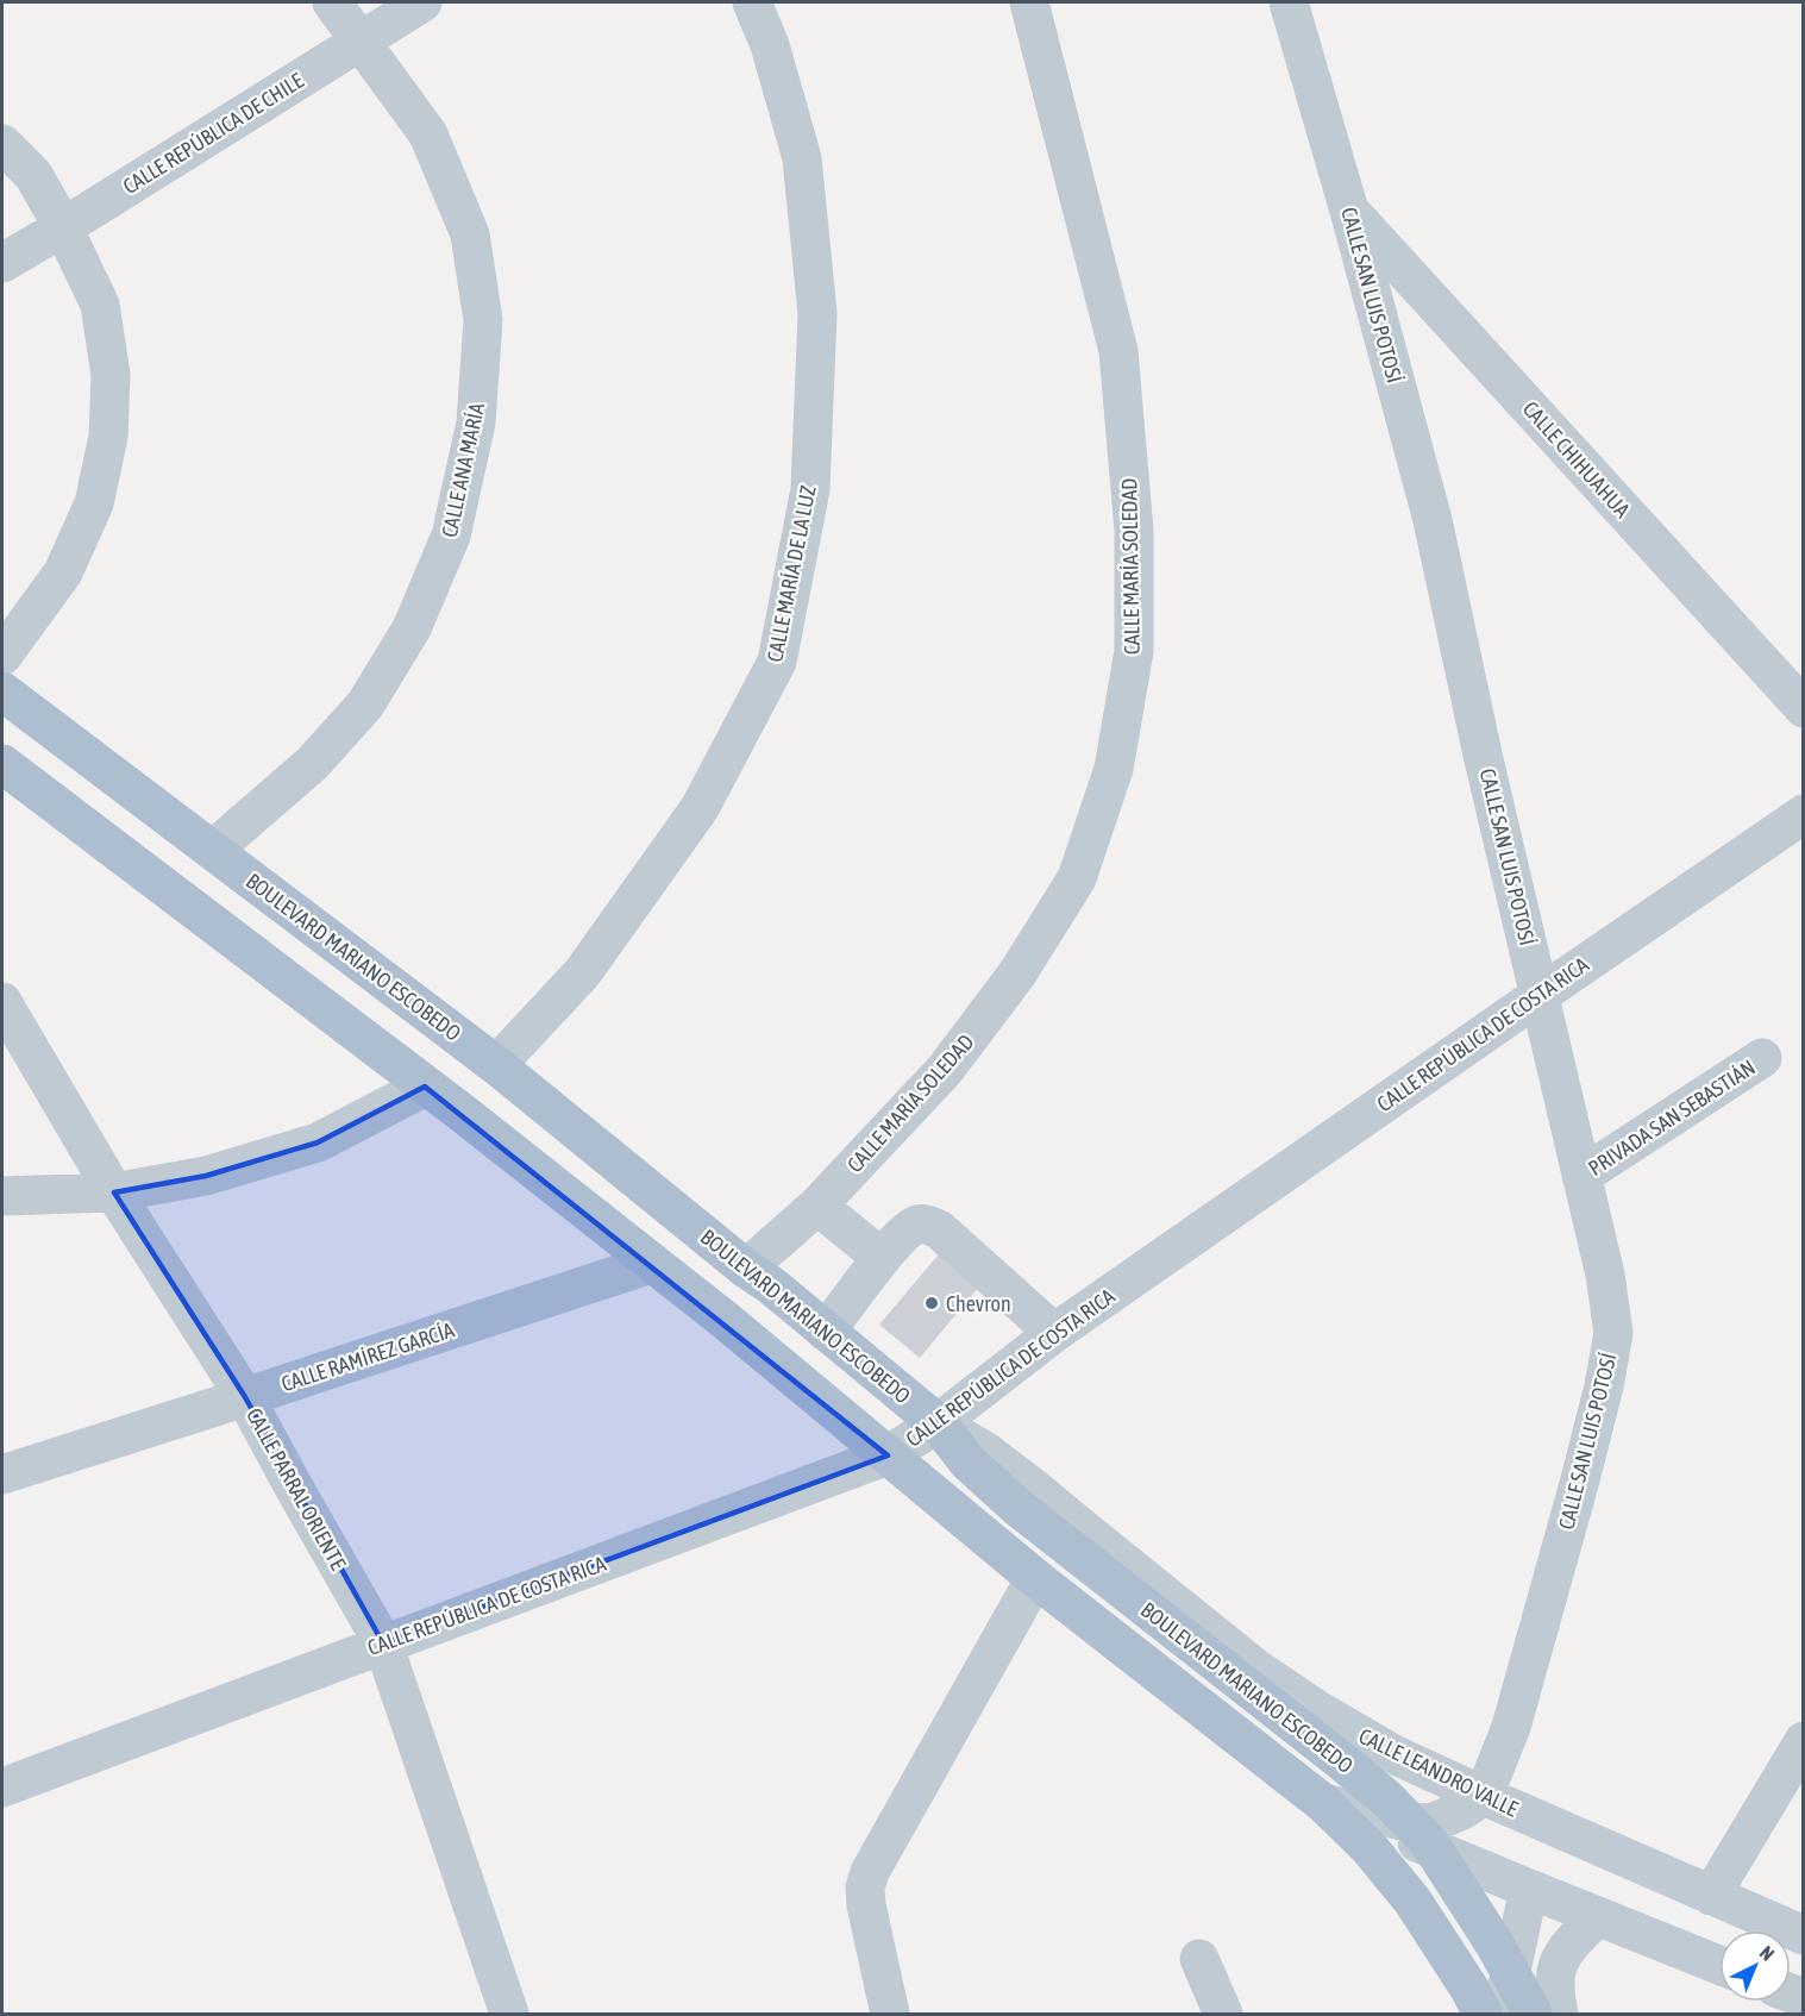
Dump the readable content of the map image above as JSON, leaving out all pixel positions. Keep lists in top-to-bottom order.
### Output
{
  "streets": {
    "main road": ["BOULEVARD MARIANO ESCOBEDO"],
    "street": [
      "CALLE REPÚBLICA DE CHILE",
      "CALLE SAN LUIS POTOSÍ",
      "CALLE CHIHUAHUA",
      "CALLE ANA MARÍA",
      "CALLE MARÍA SOLEDAD",
      "CALLE MARÍA DE LA LUZ",
      "CALLE REPÚBLICA DE COSTA RICA",
      "PRIVADA SAN SEBASTIÁN",
      "CALLE RAMÍREZ GARCÍA",
      "CALLE PARRAL ORIENTE",
      "CALLE LEANDRO VALLE"
    ]
  },
  "crossings": [
    ["CALLE REPÚBLICA DE CHILE", "CALLE ANA MARÍA"],
    ["CALLE SAN LUIS POTOSÍ", "CALLE CHIHUAHUA"],
    ["CALLE SAN LUIS POTOSÍ", "CALLE REPÚBLICA DE COSTA RICA"],
    ["CALLE SAN LUIS POTOSÍ", "PRIVADA SAN SEBASTIÁN"],
    ["CALLE SAN LUIS POTOSÍ", "CALLE LEANDRO VALLE"],
    ["CALLE ANA MARÍA", "BOULEVARD MARIANO ESCOBEDO"],
    ["CALLE MARÍA SOLEDAD", "BOULEVARD MARIANO ESCOBEDO"],
    ["CALLE MARÍA DE LA LUZ", "BOULEVARD MARIANO ESCOBEDO"],
    ["BOULEVARD MARIANO ESCOBEDO", "CALLE REPÚBLICA DE COSTA RICA"],
    ["BOULEVARD MARIANO ESCOBEDO", "CALLE RAMÍREZ GARCÍA"],
    ["BOULEVARD MARIANO ESCOBEDO", "CALLE LEANDRO VALLE"],
    ["CALLE REPÚBLICA DE COSTA RICA", "CALLE PARRAL ORIENTE"],
    ["CALLE REPÚBLICA DE COSTA RICA", "CALLE LEANDRO VALLE"],
    ["CALLE RAMÍREZ GARCÍA", "CALLE PARRAL ORIENTE"]
  ],
  "places": ["Chevron"],
  "north": "top right"
}
